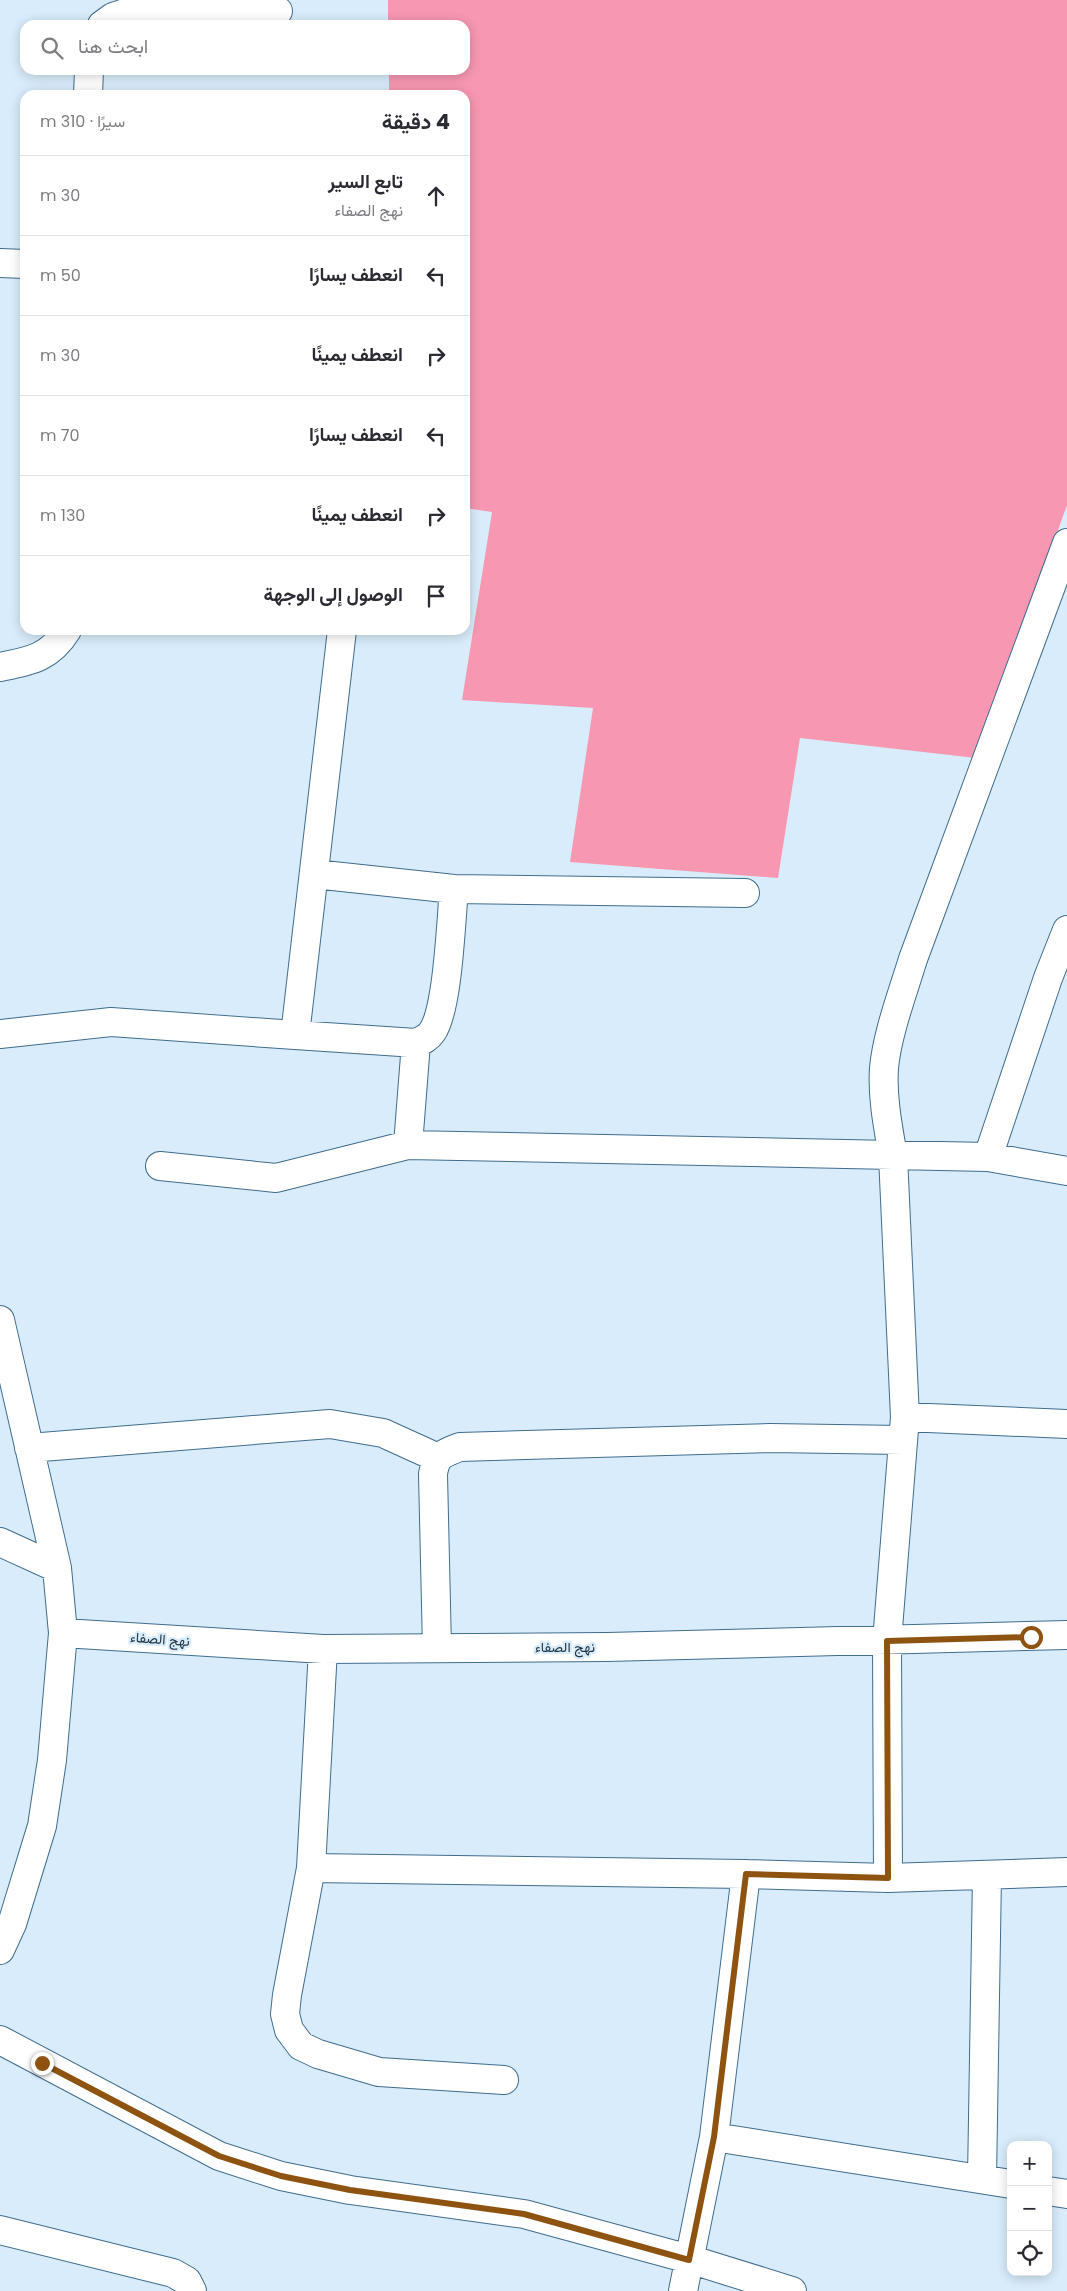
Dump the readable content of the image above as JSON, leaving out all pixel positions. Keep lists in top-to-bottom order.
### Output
{
  "streets": {
    "street": ["نهج الصفاء"]
  },
  "page": {
    "search": "ابحث هنا",
    "heading": ["4 دقيقة", "سيرًا · 310 m"],
    "list": [
      ["تابع السير", "نهج الصفاء", "30 m"],
      ["انعطف يسارًا", "50 m"],
      ["انعطف يمينًا", "30 m"],
      ["انعطف يسارًا", "70 m"],
      ["انعطف يمينًا", "130 m"],
      "الوصول إلى الوجهة"
    ],
    "map_buttons": ["+", "−"]
  }
}
